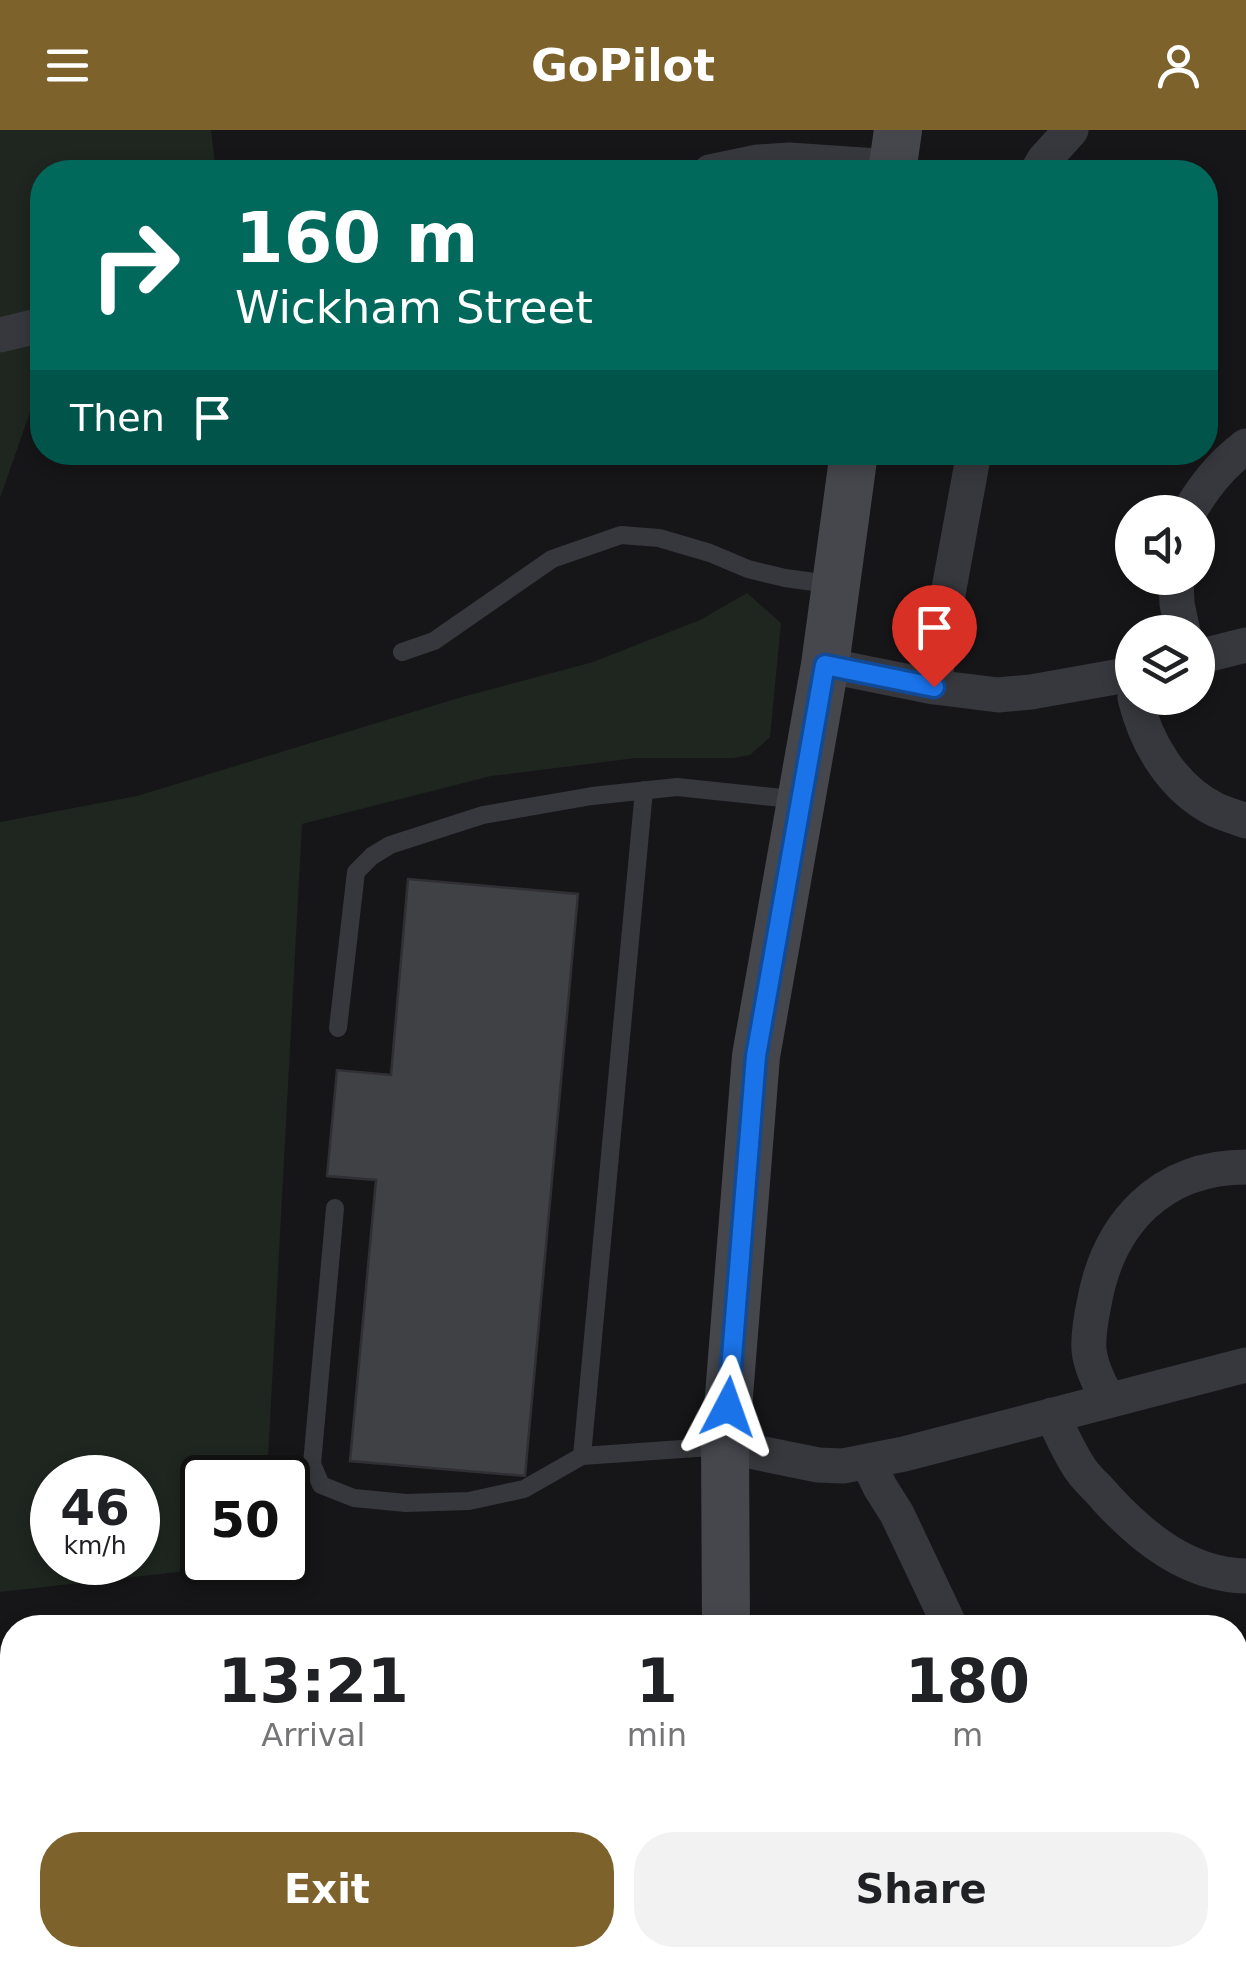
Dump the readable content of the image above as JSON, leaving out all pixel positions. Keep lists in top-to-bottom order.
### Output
{
  "page": {
    "header": "GoPilot",
    "turn": ["160 m", "Wickham Street"],
    "then": "Then",
    "speed": "46 km/h",
    "limit": "50",
    "eta": [
      "13:21",
      "Arrival",
      "1",
      "min",
      "180",
      "m"
    ],
    "buttons": ["Exit", "Share"]
  }
}
